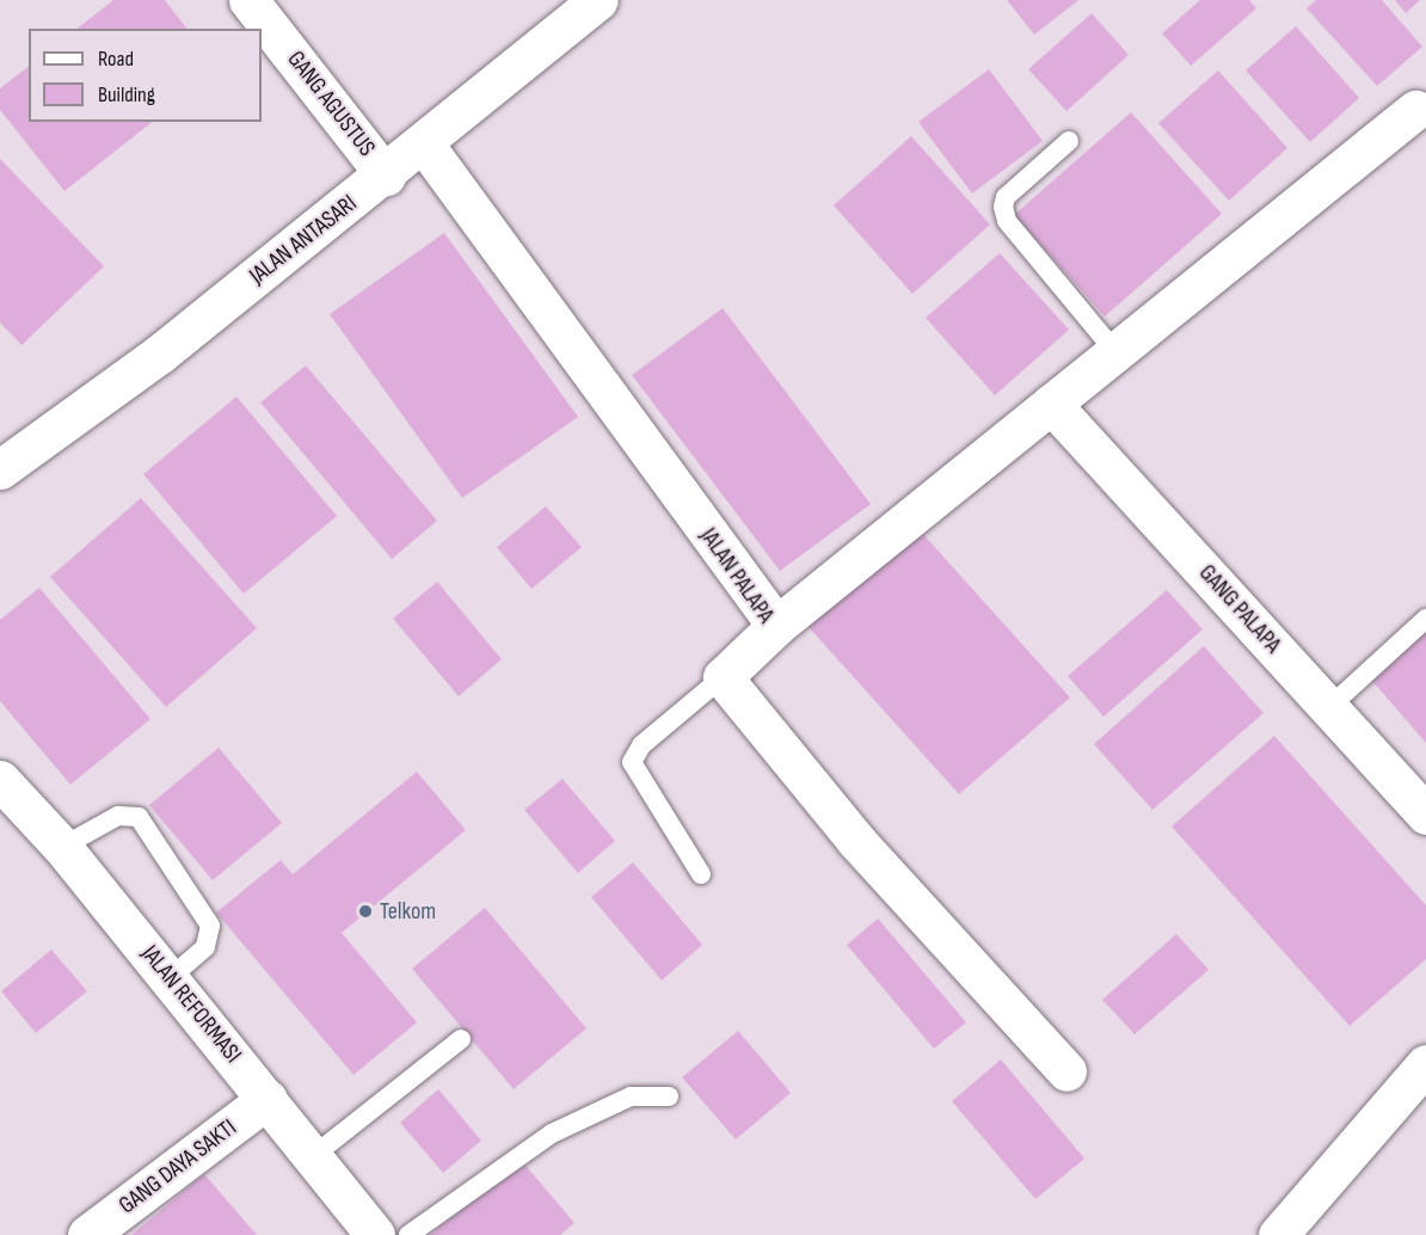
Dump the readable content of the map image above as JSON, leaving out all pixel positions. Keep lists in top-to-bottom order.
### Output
{
  "streets": {
    "street": [
      "GANG AGUSTUS",
      "JALAN ANTASARI",
      "JALAN PALAPA",
      "GANG PALAPA",
      "JALAN REFORMASI",
      "GANG DAYA SAKTI"
    ]
  },
  "crossings": [
    ["GANG AGUSTUS", "JALAN ANTASARI"],
    ["JALAN ANTASARI", "JALAN PALAPA"],
    ["JALAN REFORMASI", "GANG DAYA SAKTI"]
  ],
  "places": ["Telkom"],
  "legend": ["Road", "Building"]
}
